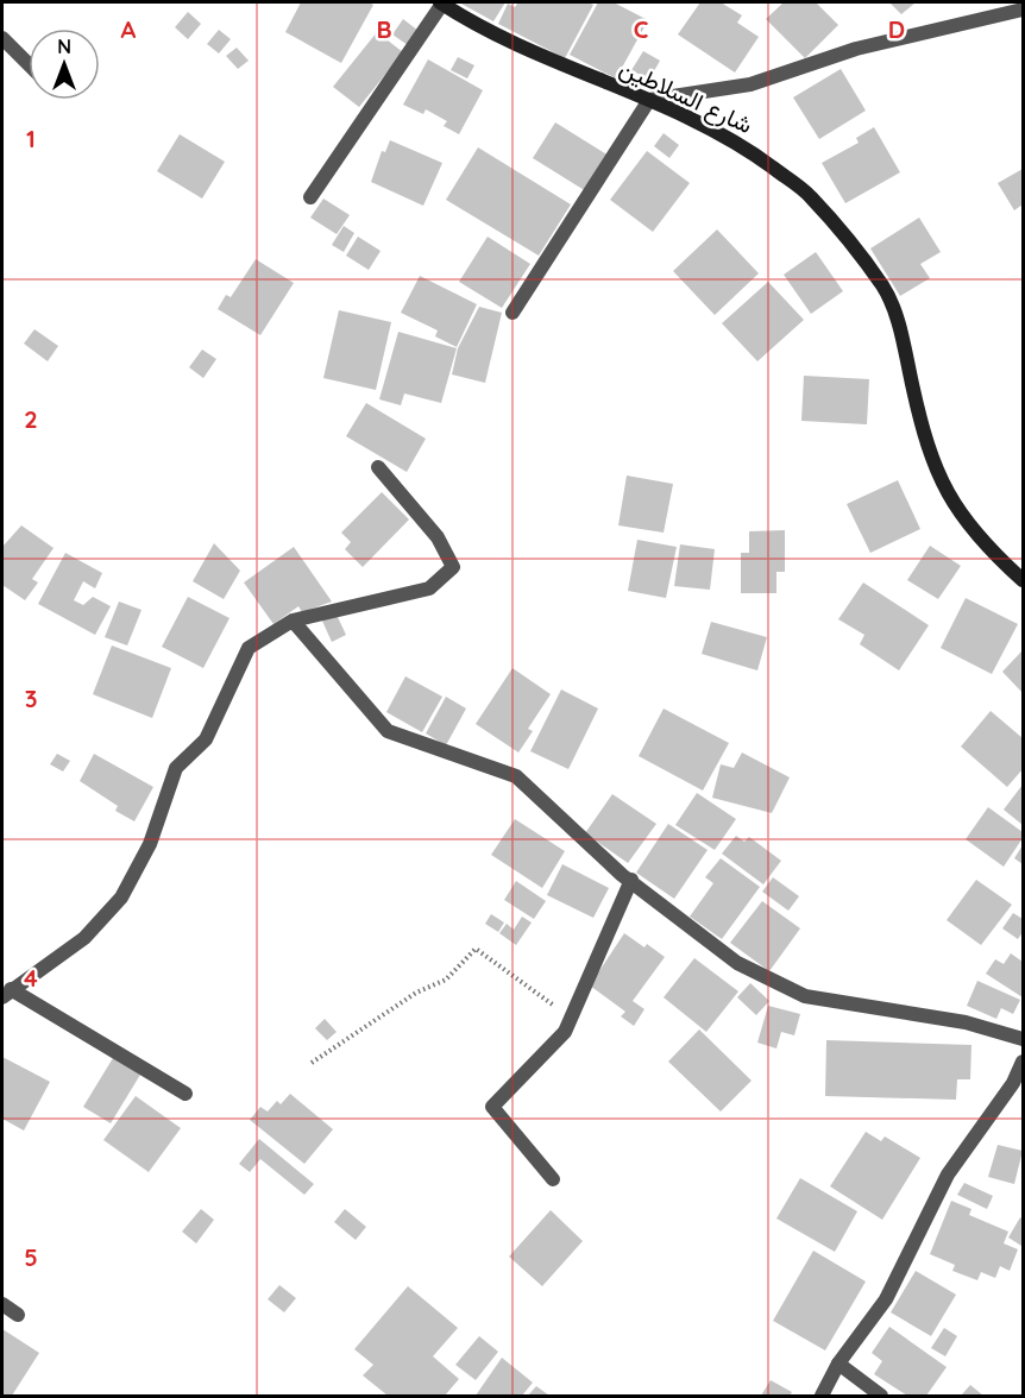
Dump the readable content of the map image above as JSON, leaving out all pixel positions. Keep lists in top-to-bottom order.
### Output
{
  "streets": {
    "main road": ["شارع السلاطين"]
  },
  "north": "top",
  "grid": {
    "columns": [
      "A",
      "B",
      "C",
      "D"
    ],
    "rows": [
      "1",
      "2",
      "3",
      "4",
      "5"
    ]
  }
}
